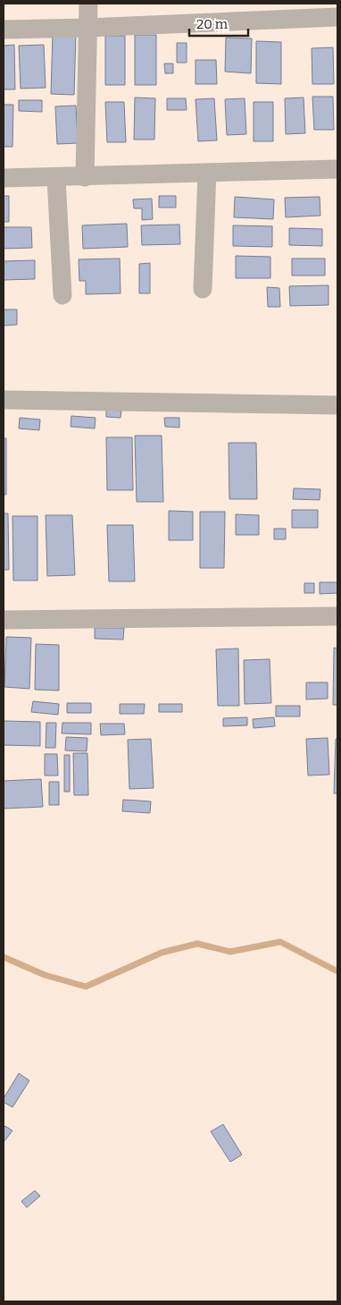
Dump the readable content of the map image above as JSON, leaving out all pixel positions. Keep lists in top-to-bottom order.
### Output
{
  "scale_bar": "20 m"
}
